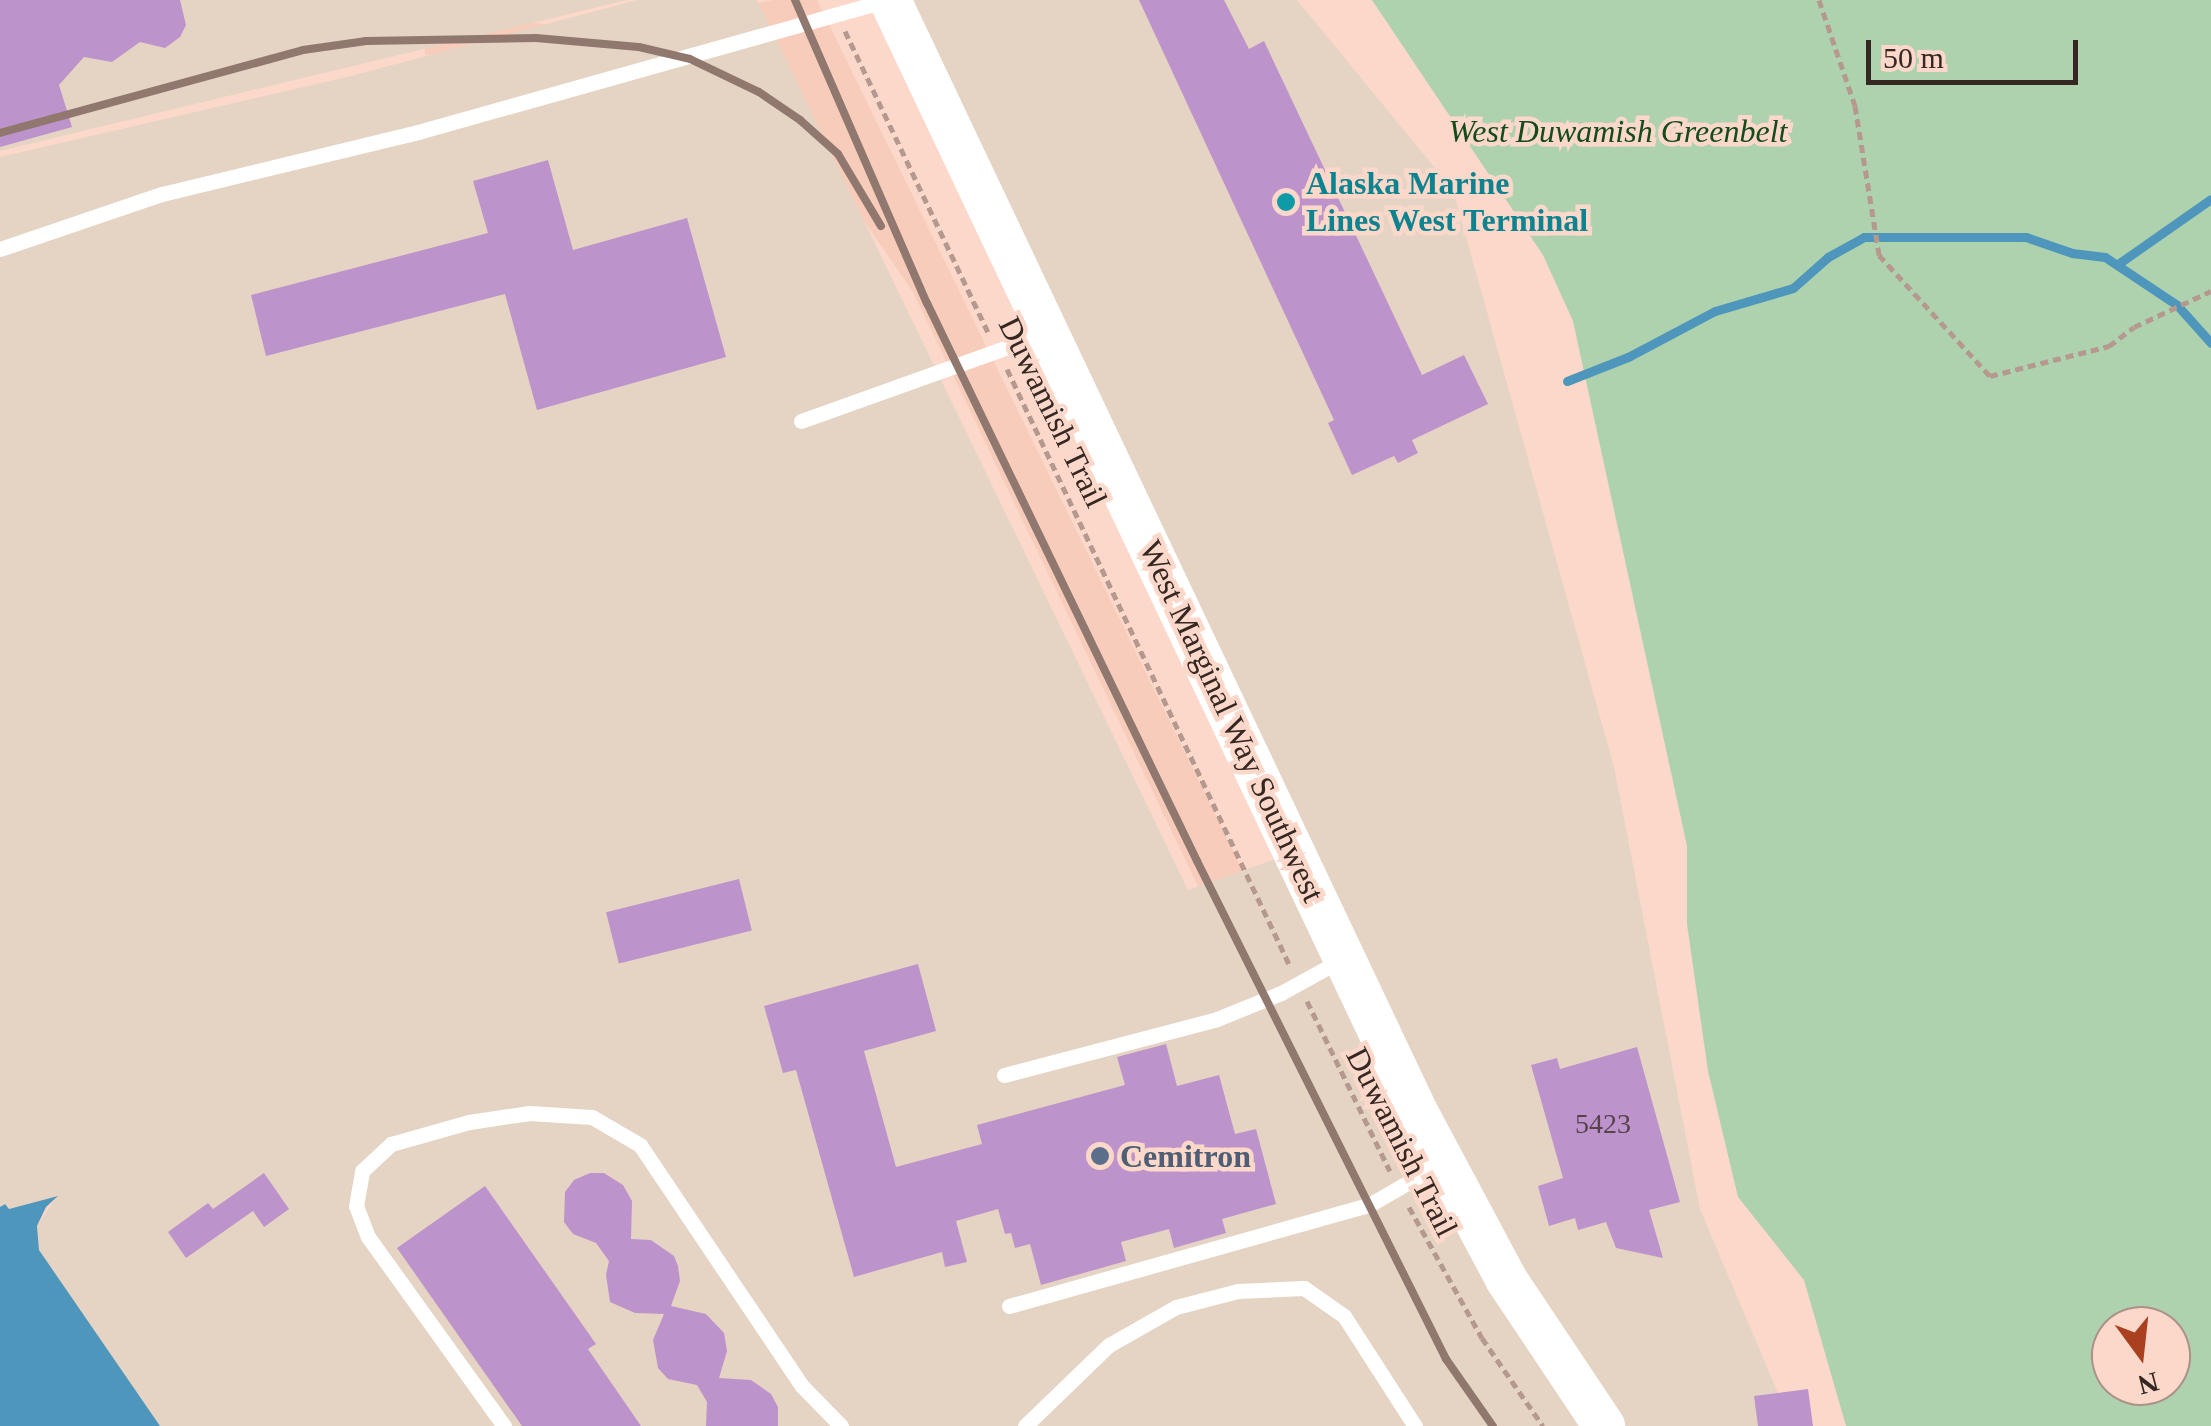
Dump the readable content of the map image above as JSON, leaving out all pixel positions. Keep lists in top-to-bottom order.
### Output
{
  "streets": {
    "main road": ["West Marginal Way Southwest"],
    "path": ["Duwamish Trail"]
  },
  "parks": ["West Duwamish Greenbelt"],
  "places": ["Alaska Marine Lines West Terminal", "Cemitron"],
  "house_numbers": ["5423"],
  "scale_bar": "50 m",
  "north": "bottom"
}
